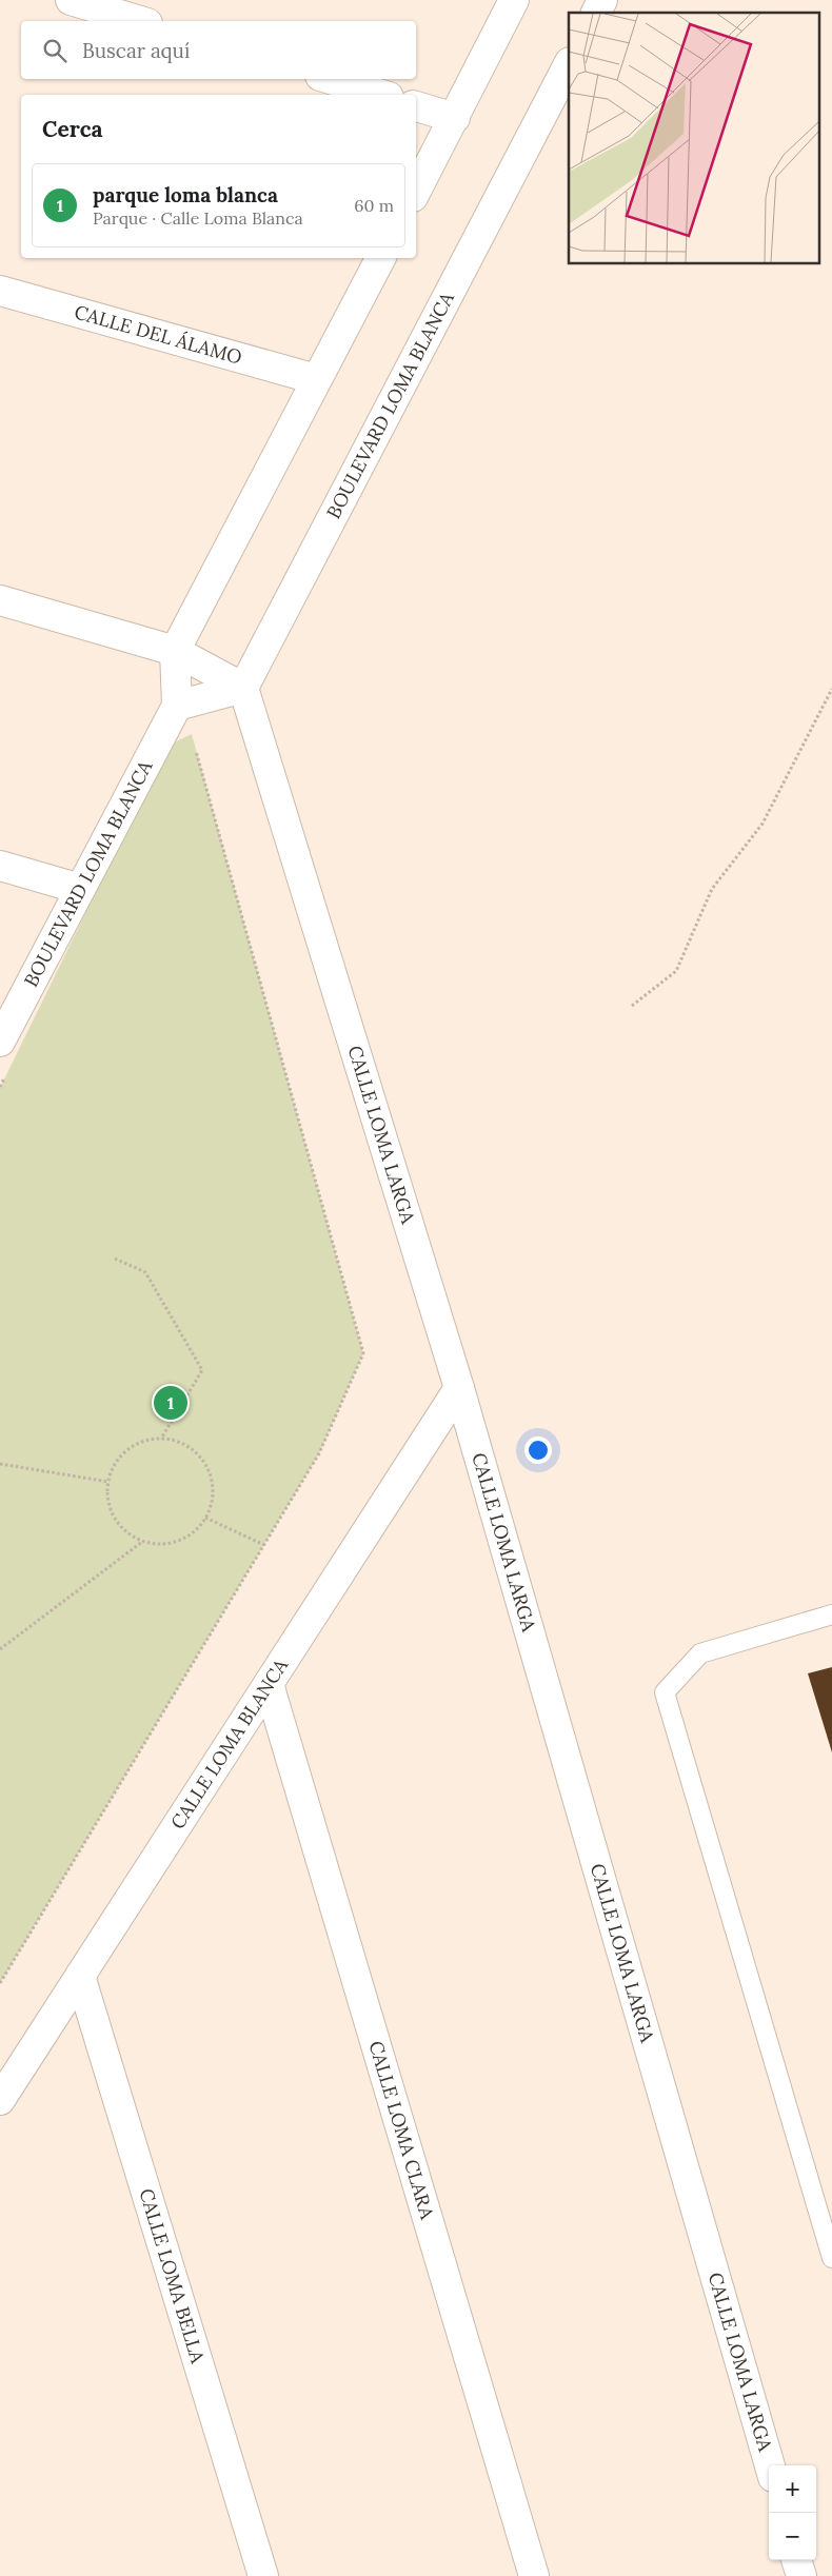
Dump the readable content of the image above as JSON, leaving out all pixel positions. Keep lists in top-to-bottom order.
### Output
{
  "streets": {
    "street": [
      "CALLE DEL ÁLAMO",
      "BOULEVARD LOMA BLANCA",
      "CALLE LOMA LARGA",
      "CALLE LOMA BLANCA",
      "CALLE LOMA CLARA",
      "CALLE LOMA BELLA"
    ]
  },
  "crossings": [
    ["BOULEVARD LOMA BLANCA", "CALLE LOMA LARGA"],
    ["CALLE LOMA LARGA", "CALLE LOMA BLANCA"],
    ["CALLE LOMA BLANCA", "CALLE LOMA CLARA"],
    ["CALLE LOMA BLANCA", "CALLE LOMA BELLA"]
  ],
  "page": {
    "search": "Buscar aquí",
    "heading": "Cerca",
    "list": [
      {
        "mark": "1",
        "name": "parque loma blanca",
        "note": "Parque · Calle Loma Blanca",
        "value": "60 m"
      }
    ],
    "pins": "1",
    "map_buttons": ["+", "−"]
  }
}
